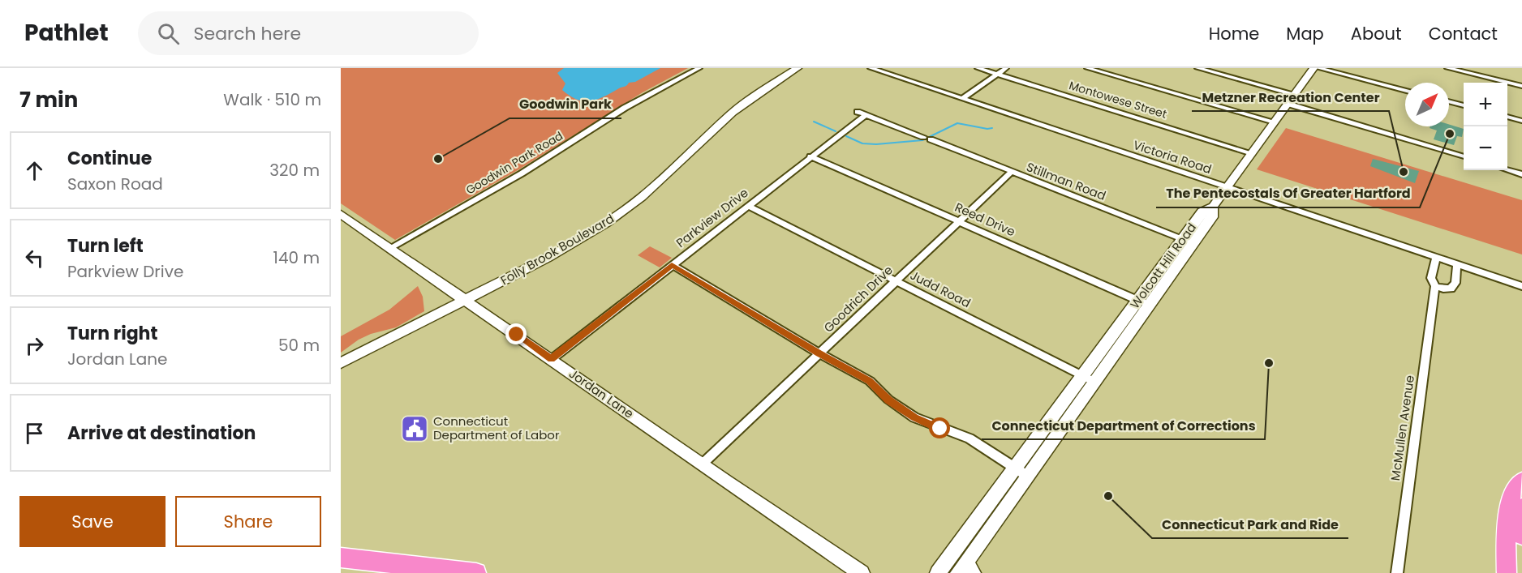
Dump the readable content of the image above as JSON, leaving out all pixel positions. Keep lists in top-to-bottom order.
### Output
{
  "streets": {
    "main road": ["Folly Brook Boulevard", "Wolcott Hill Road", "Jordan Lane"],
    "street": [
      "Montowese Street",
      "Victoria Road",
      "Goodwin Park Road",
      "Stillman Road",
      "Parkview Drive",
      "Reed Drive",
      "Judd Road",
      "Goodrich Drive",
      "McMullen Avenue"
    ]
  },
  "crossings": [
    ["Montowese Street", "Wolcott Hill Road"],
    ["Victoria Road", "Wolcott Hill Road"],
    ["Victoria Road", "McMullen Avenue"],
    ["Goodwin Park Road", "Jordan Lane"],
    ["Stillman Road", "Parkview Drive"],
    ["Stillman Road", "Wolcott Hill Road"],
    ["Stillman Road", "Goodrich Drive"],
    ["Parkview Drive", "Reed Drive"],
    ["Parkview Drive", "Judd Road"],
    ["Parkview Drive", "Jordan Lane"],
    ["Reed Drive", "Wolcott Hill Road"],
    ["Reed Drive", "Goodrich Drive"],
    ["Folly Brook Boulevard", "Jordan Lane"],
    ["Wolcott Hill Road", "Judd Road"],
    ["Judd Road", "Goodrich Drive"],
    ["Goodrich Drive", "Jordan Lane"]
  ],
  "places": {
    "other": [
      "The Pentecostals Of Greater Hartford",
      "Goodwin Park",
      "Metzner Recreation Center",
      "Connecticut Department of Corrections",
      "Connecticut Park and Ride"
    ],
    "public building": ["Connecticut Department of Labor"]
  },
  "north": "top right",
  "page": {
    "header": "Pathlet",
    "search": "Search here",
    "nav": [
      "Home",
      "Map",
      "About",
      "Contact"
    ],
    "heading": ["7 min", "Walk · 510 m"],
    "map_buttons": ["+", "−"],
    "list": [
      ["Continue", "Saxon Road", "320 m"],
      ["Turn left", "Parkview Drive", "140 m"],
      ["Turn right", "Jordan Lane", "50 m"],
      "Arrive at destination"
    ],
    "buttons": ["Save", "Share"]
  }
}
